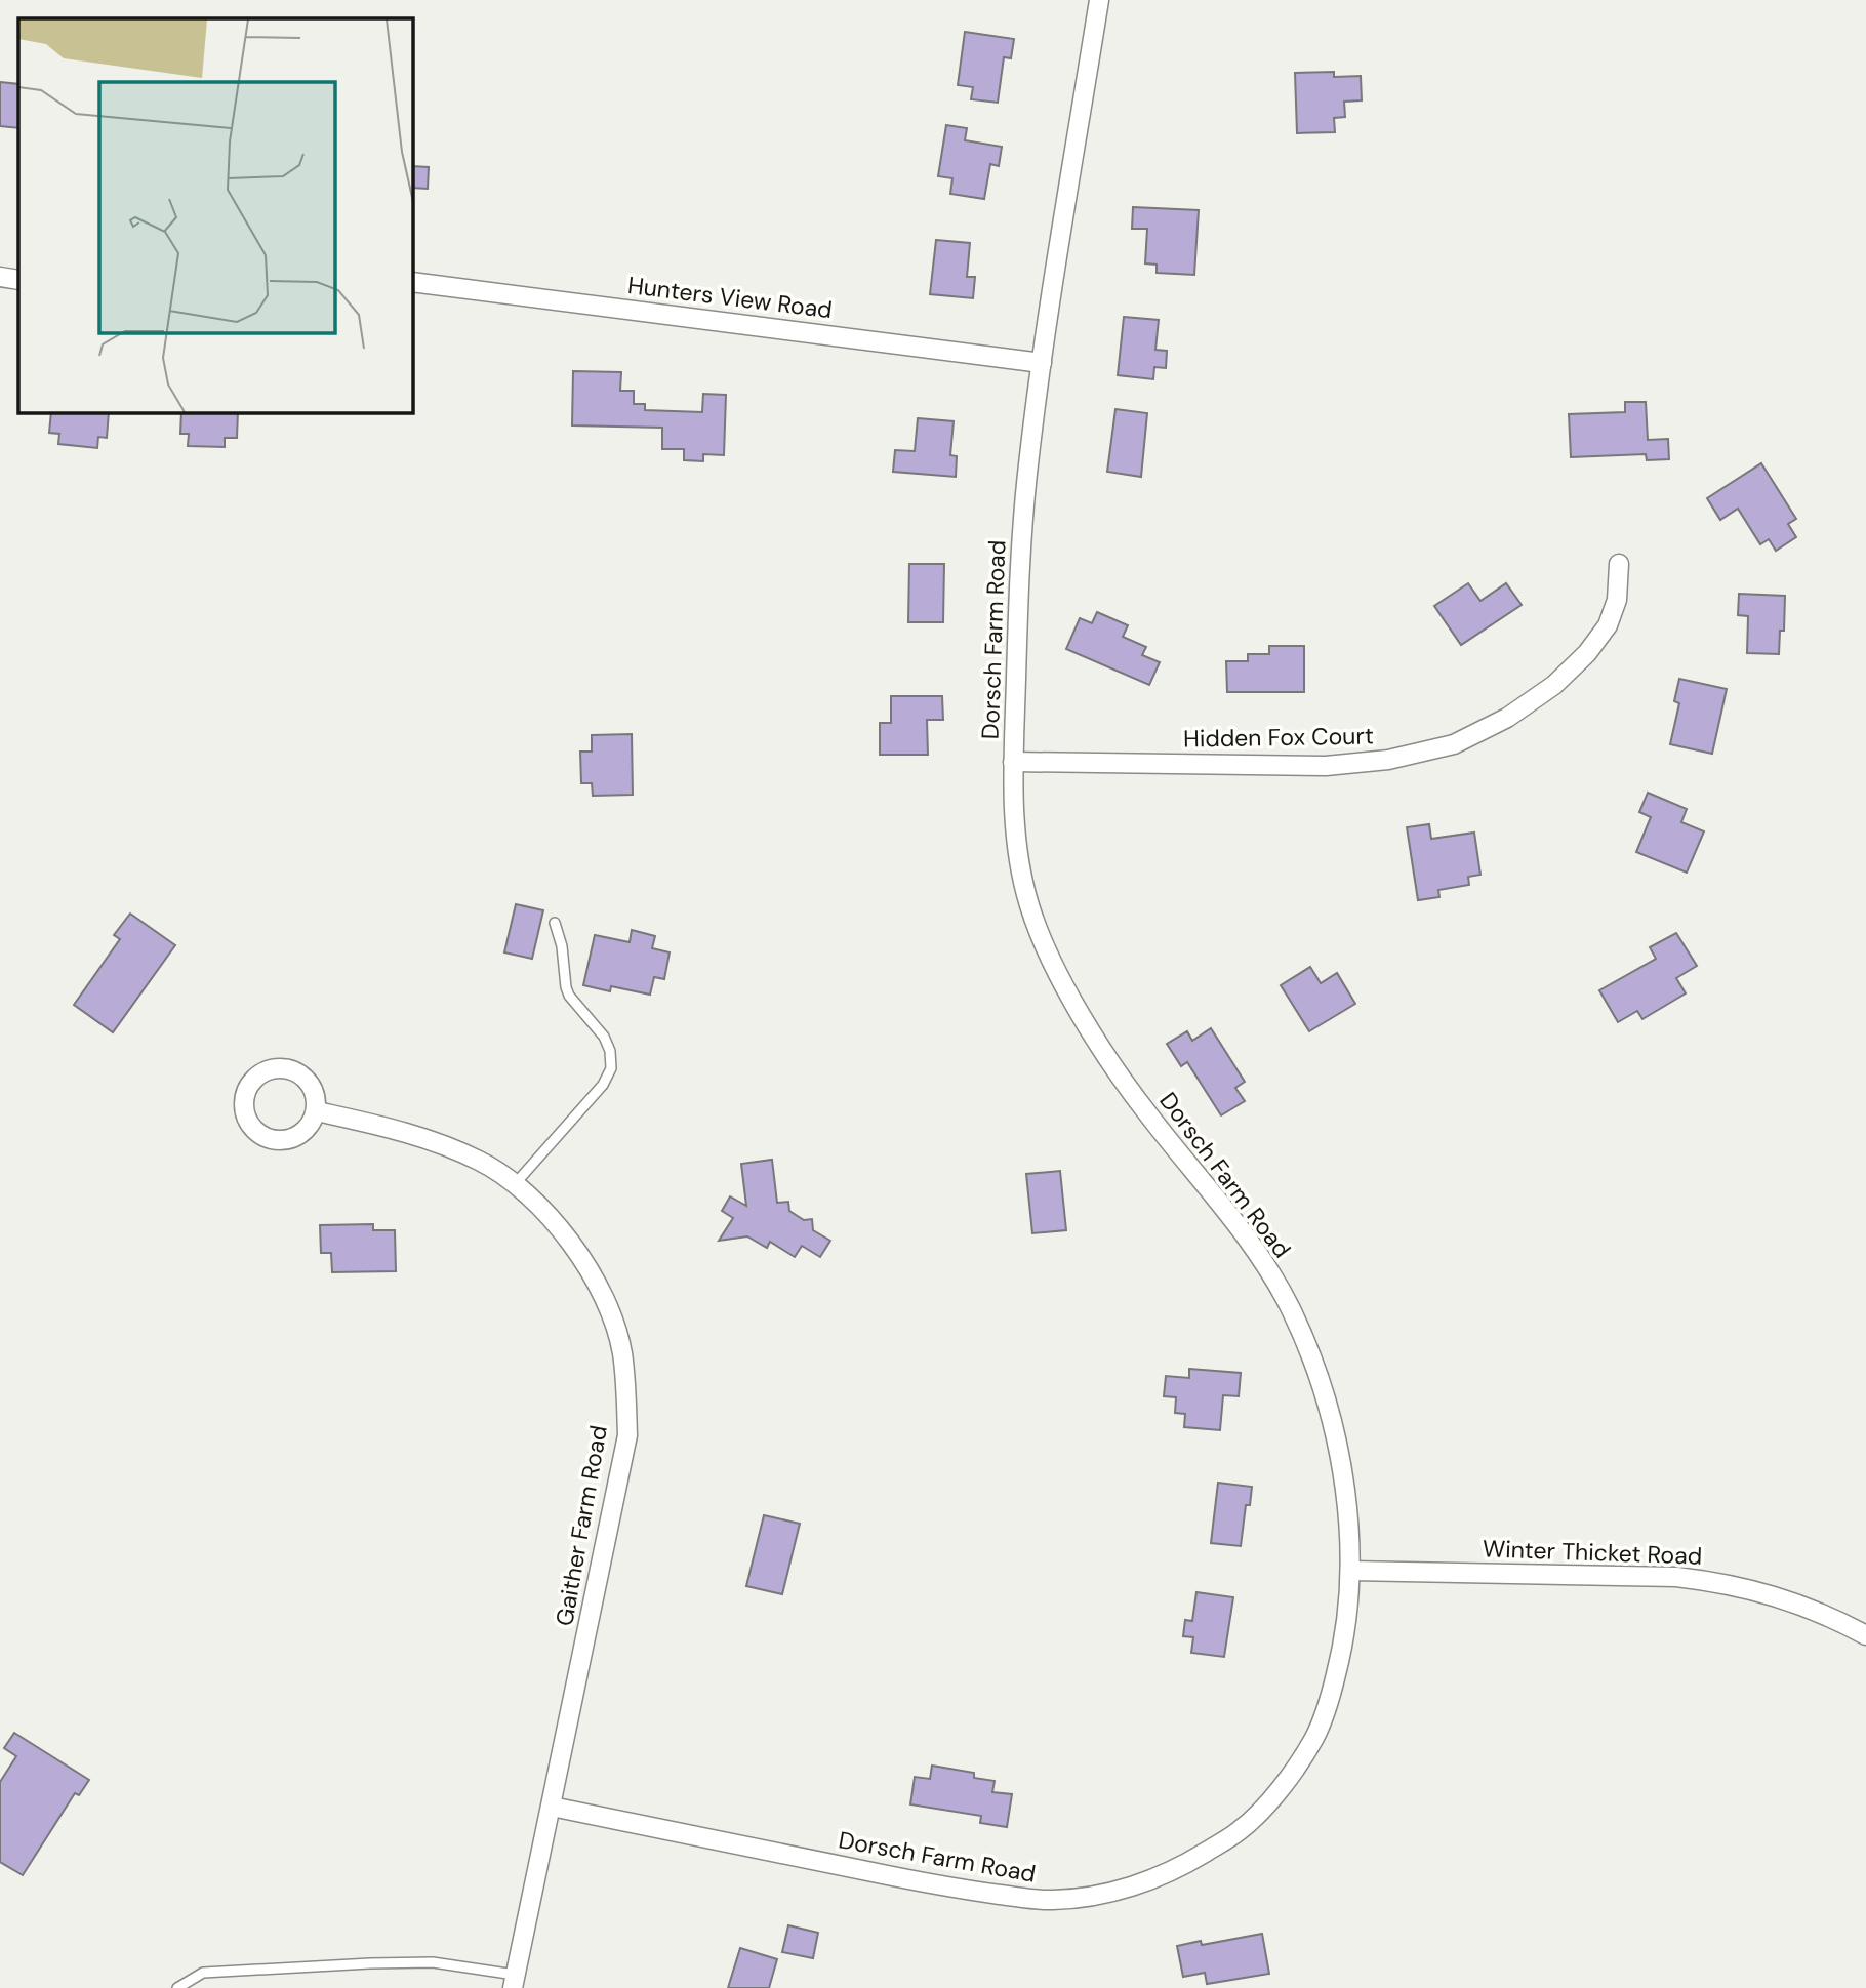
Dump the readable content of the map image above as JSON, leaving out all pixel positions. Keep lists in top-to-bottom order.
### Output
{
  "streets": {
    "street": [
      "Hunters View Road",
      "Dorsch Farm Road",
      "Hidden Fox Court",
      "Gaither Farm Road",
      "Winter Thicket Road"
    ]
  },
  "crossings": [
    ["Hunters View Road", "Dorsch Farm Road"],
    ["Dorsch Farm Road", "Hidden Fox Court"],
    ["Dorsch Farm Road", "Gaither Farm Road"],
    ["Dorsch Farm Road", "Winter Thicket Road"]
  ]
}
